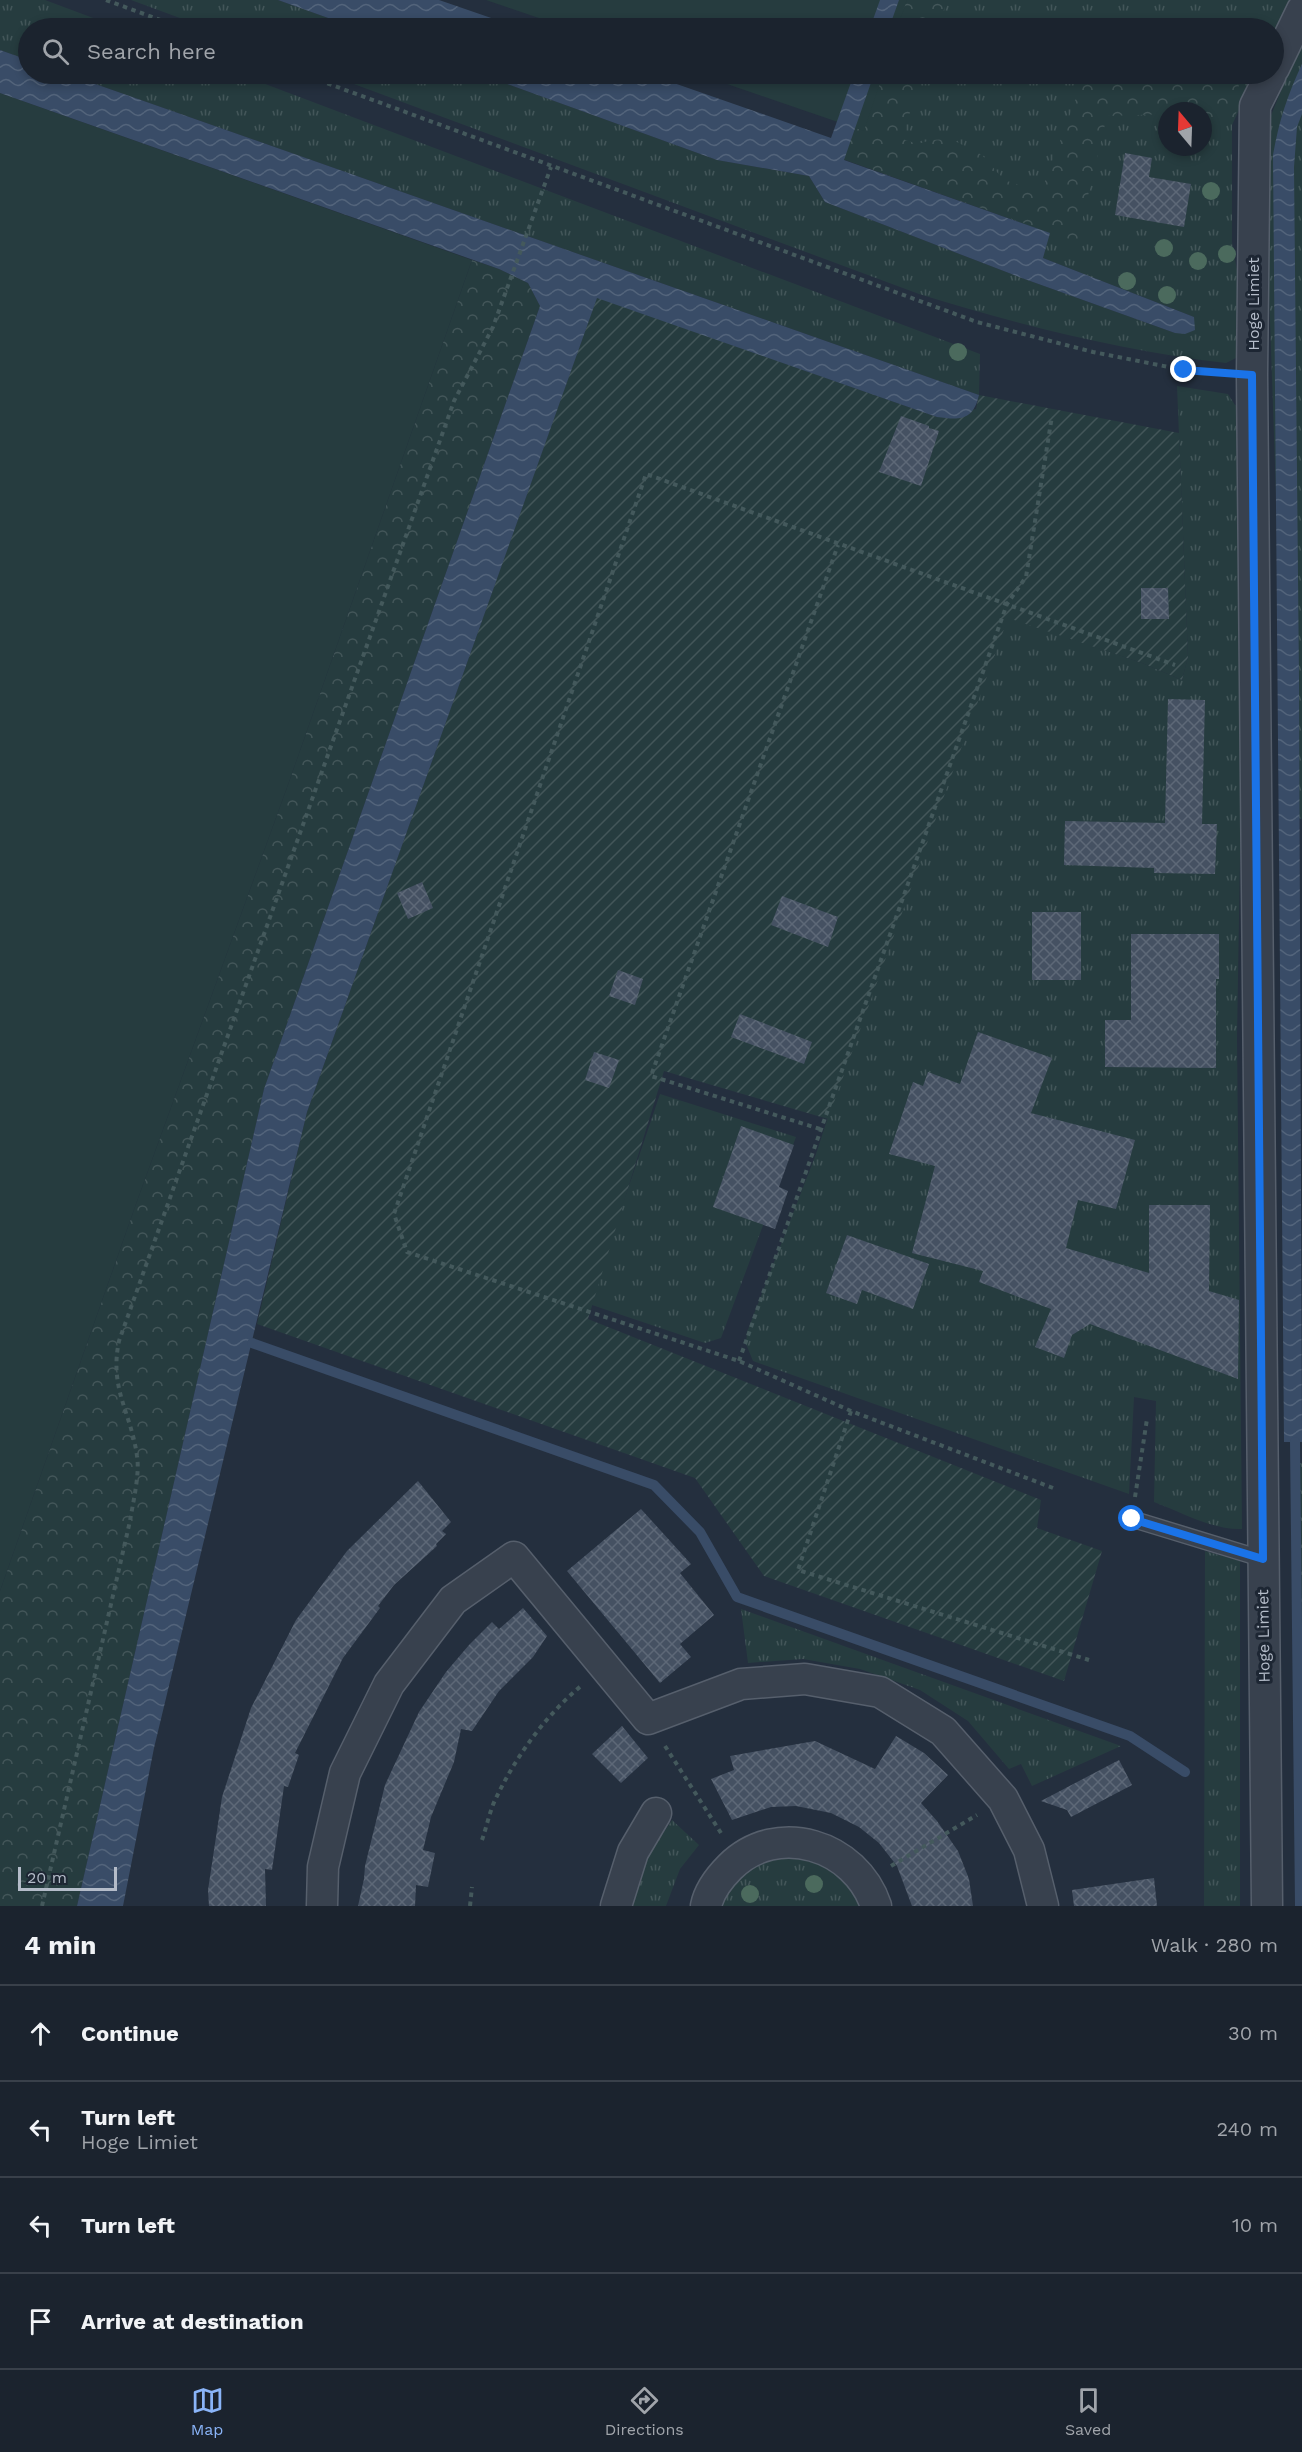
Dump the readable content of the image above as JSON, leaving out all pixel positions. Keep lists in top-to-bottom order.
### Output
{
  "streets": {
    "street": ["Hoge Limiet"]
  },
  "scale_bar": "20 m",
  "north": "top",
  "page": {
    "search": "Search here",
    "scale": "20 m",
    "heading": ["4 min", "Walk · 280 m"],
    "list": [
      ["Continue", "30 m"],
      ["Turn left", "Hoge Limiet", "240 m"],
      ["Turn left", "10 m"],
      "Arrive at destination"
    ],
    "nav": ["Map", "Directions", "Saved"]
  }
}
